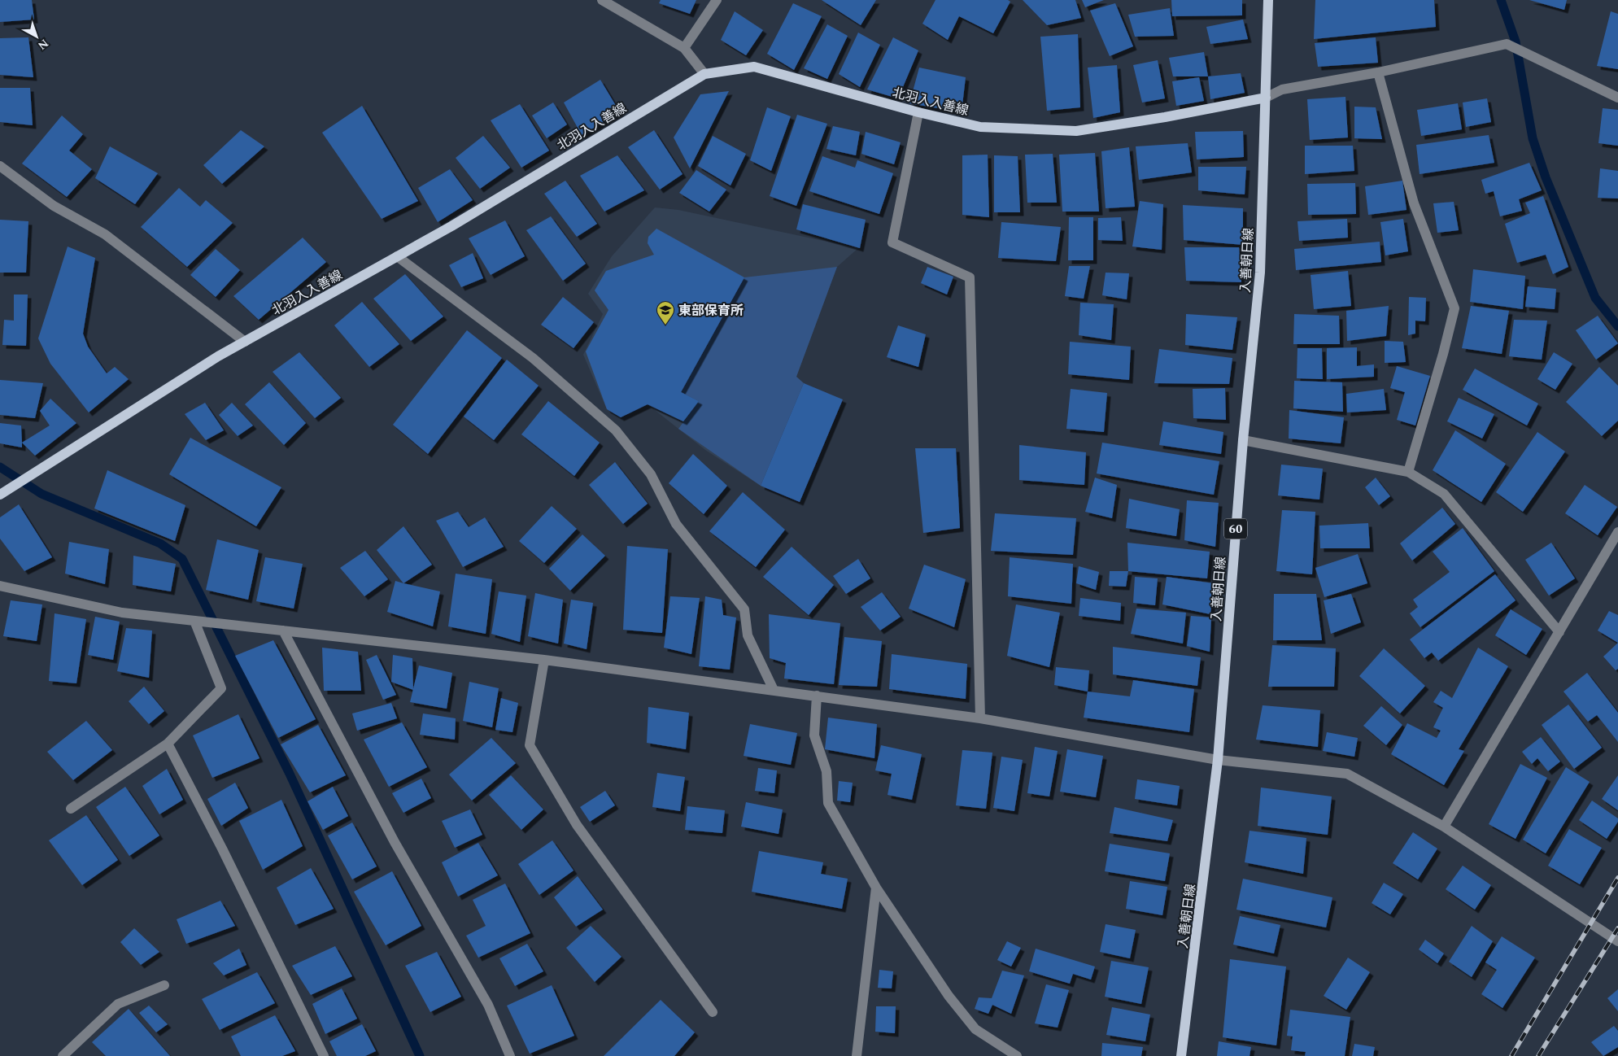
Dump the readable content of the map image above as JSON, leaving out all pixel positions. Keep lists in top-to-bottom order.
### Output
{
  "streets": {
    "main road": ["北羽入入善線", "入善朝日線", "60"]
  },
  "crossings": [
    ["北羽入入善線", "入善朝日線"]
  ],
  "places": {
    "school or university": ["東部保育所"]
  },
  "north": "bottom right"
}
